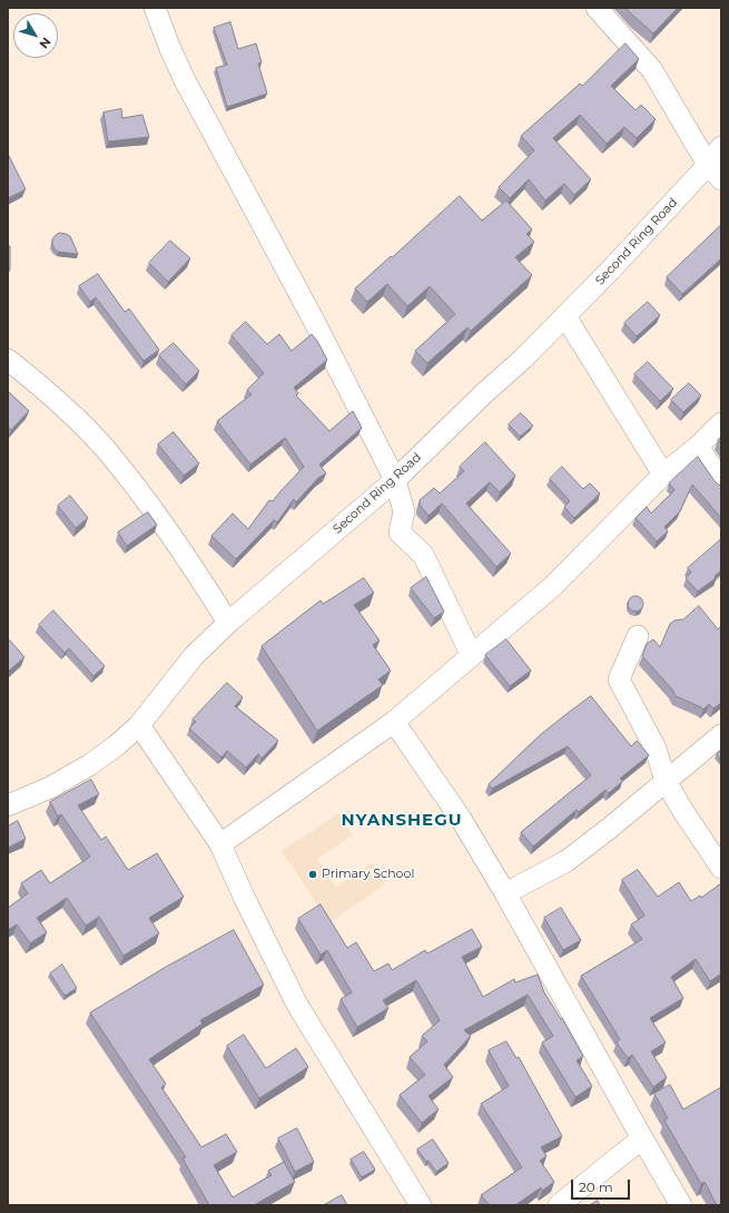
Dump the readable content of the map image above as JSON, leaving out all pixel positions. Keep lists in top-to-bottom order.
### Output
{
  "streets": {
    "street": ["Second Ring Road"]
  },
  "districts": ["NYANSHEGU"],
  "places": ["Primary School"],
  "scale_bar": "20 m",
  "north": "bottom right"
}
